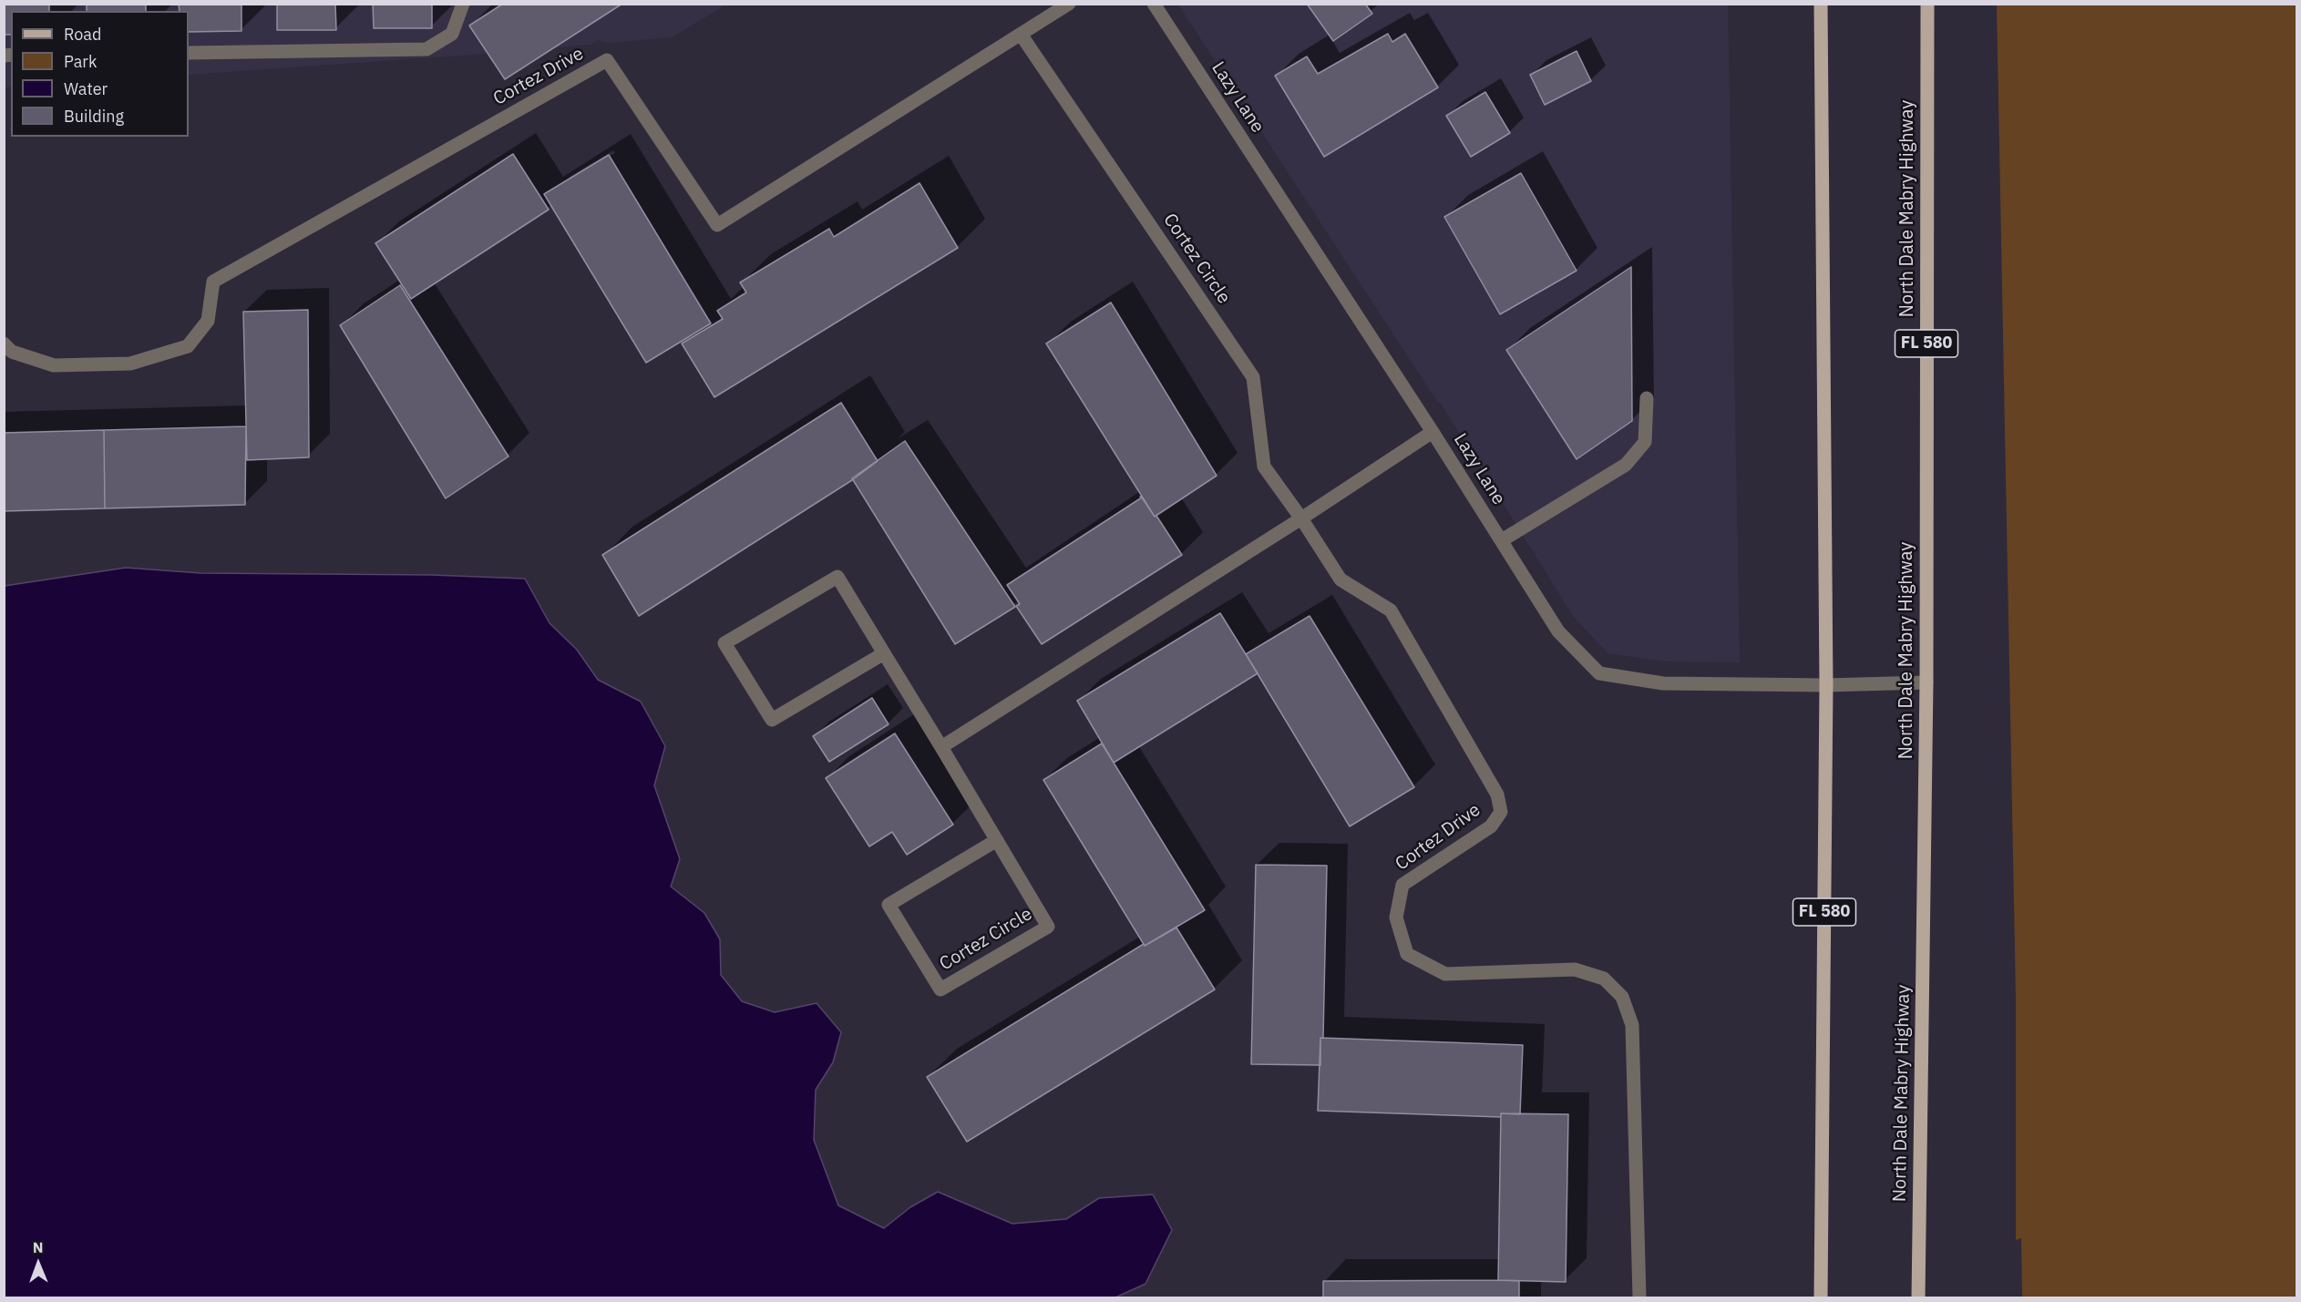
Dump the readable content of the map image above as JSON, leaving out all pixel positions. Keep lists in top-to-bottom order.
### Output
{
  "streets": {
    "main road": ["North Dale Mabry Highway", "FL 580"],
    "street": ["Cortez Drive", "Lazy Lane", "Cortez Circle"]
  },
  "crossings": [
    ["Cortez Drive", "Cortez Circle"],
    ["Lazy Lane", "North Dale Mabry Highway"],
    ["Lazy Lane", "FL 580"]
  ],
  "legend": [
    "Road",
    "Park",
    "Water",
    "Building"
  ],
  "north": "top"
}
